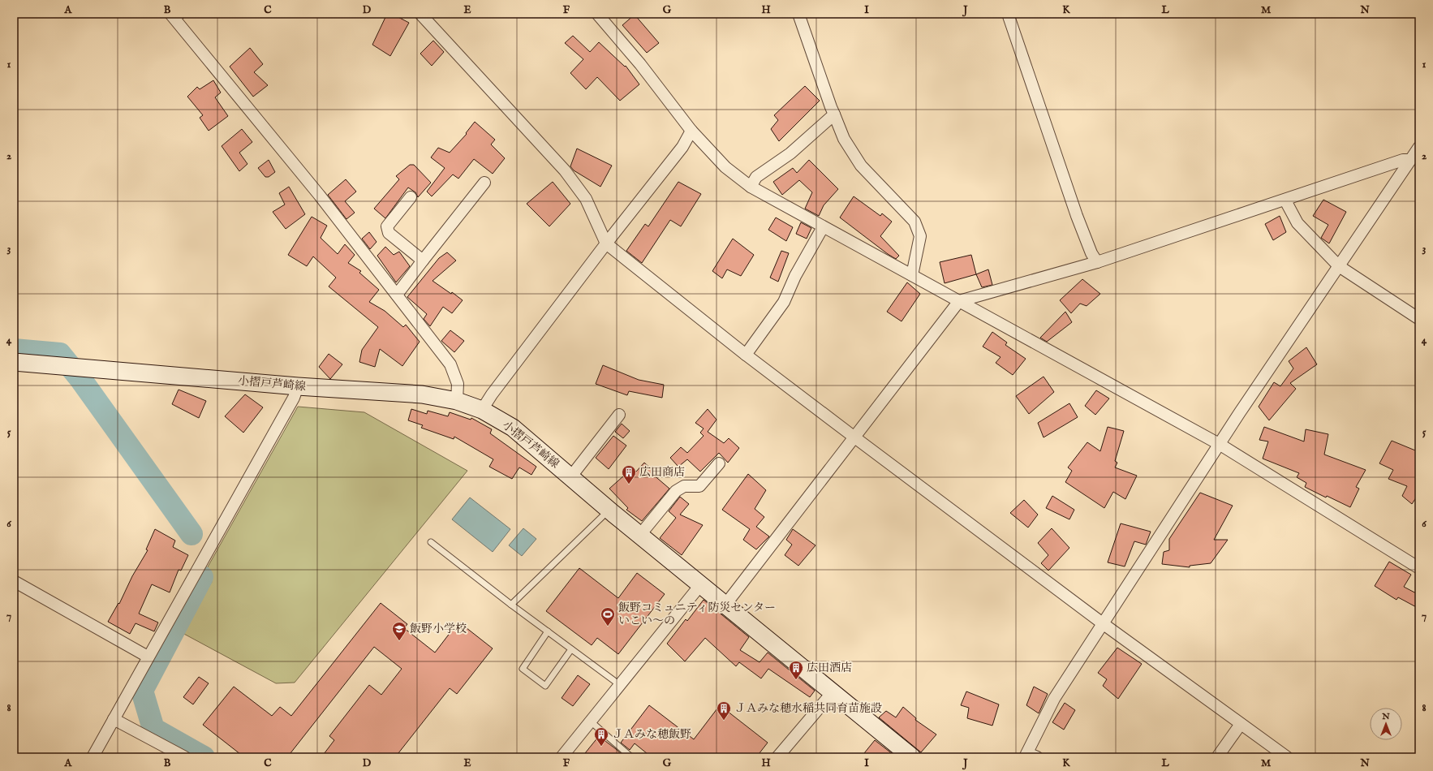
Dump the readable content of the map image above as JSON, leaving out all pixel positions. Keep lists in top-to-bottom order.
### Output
{
  "streets": {
    "main road": ["小摺戸芦崎線"]
  },
  "places": {
    "building": [
      "広田商店",
      "広田酒店",
      "ＪＡみな穂水稲共同育苗施設",
      "ＪＡみな穂飯野"
    ],
    "sports": ["飯野コミュニティ防災センター いこい～の"],
    "school or university": ["飯野小学校"]
  },
  "north": "top",
  "grid": {
    "columns": [
      "A",
      "B",
      "C",
      "D",
      "E",
      "F",
      "G",
      "H",
      "I",
      "J",
      "K",
      "L",
      "M",
      "N"
    ],
    "rows": [
      "1",
      "2",
      "3",
      "4",
      "5",
      "6",
      "7",
      "8"
    ]
  }
}
